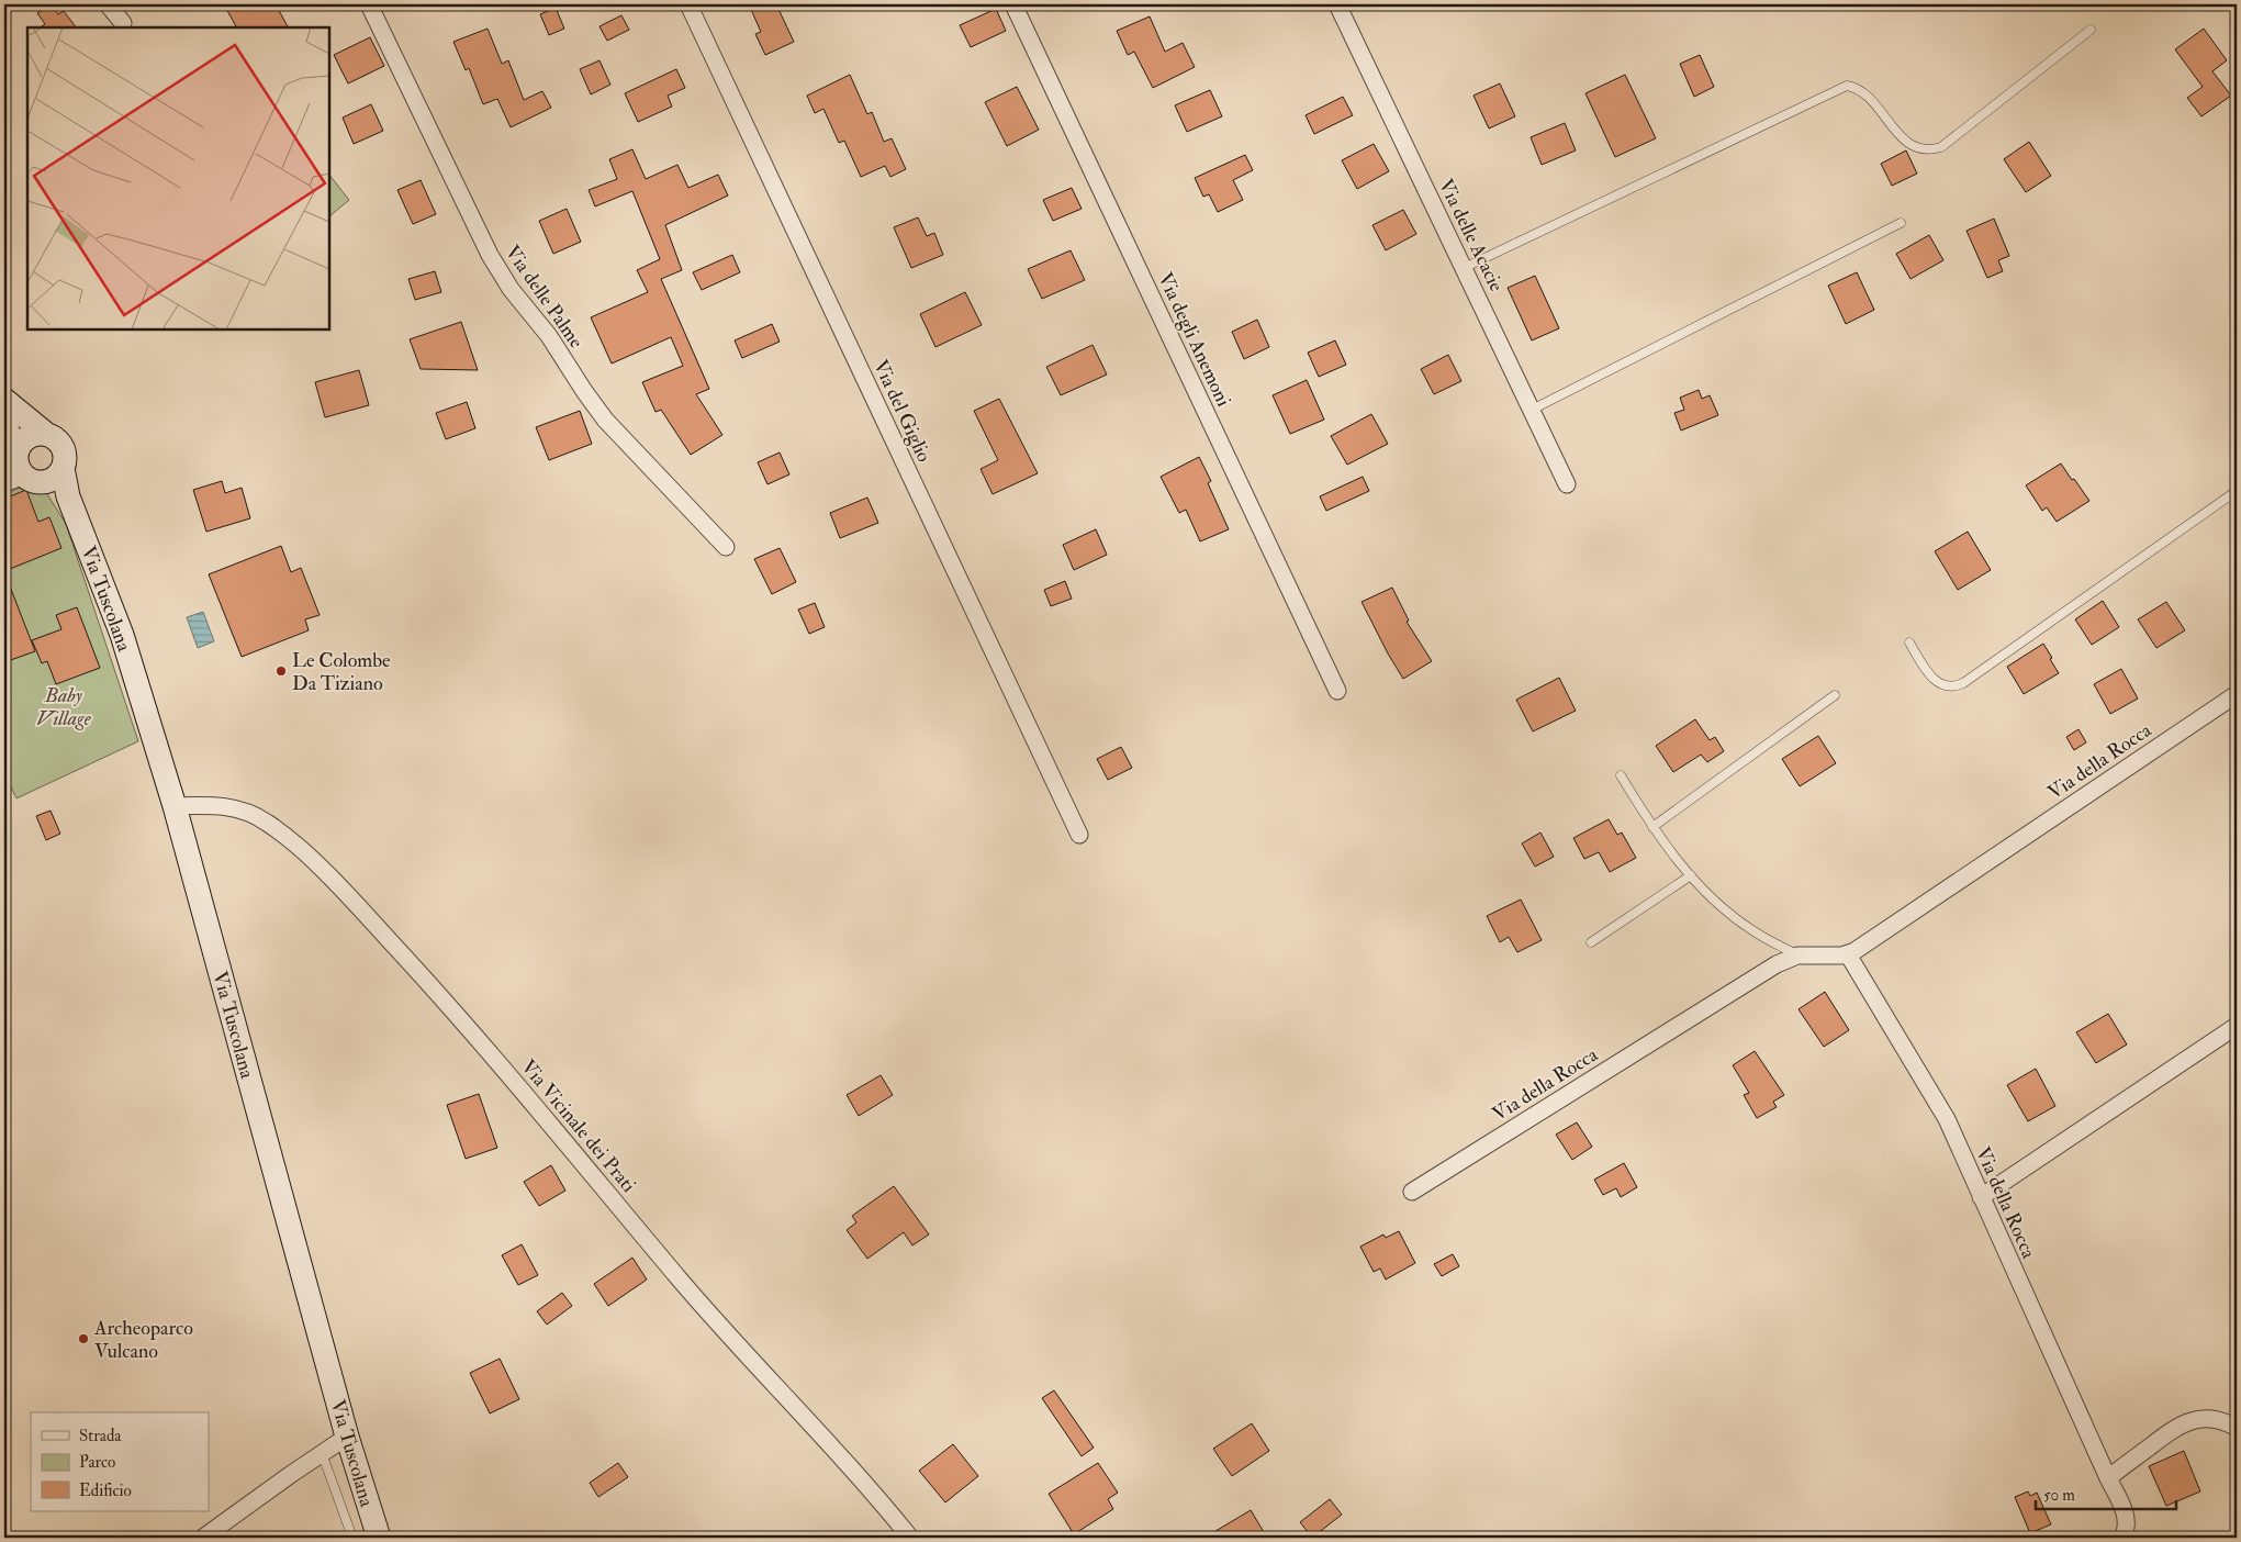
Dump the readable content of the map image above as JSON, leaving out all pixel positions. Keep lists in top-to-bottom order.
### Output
{
  "streets": {
    "main road": ["Via Tuscolana"],
    "street": [
      "Via delle Acacie",
      "Via delle Palme",
      "Via degli Anemoni",
      "Via del Giglio",
      "Via della Rocca",
      "Via Vicinale dei Prati"
    ]
  },
  "crossings": [
    ["Via Tuscolana", "Via Vicinale dei Prati"]
  ],
  "parks": ["Baby Village"],
  "places": ["Le Colombe Da Tiziano", "Archeoparco Vulcano"],
  "legend": ["Strada", "Parco", "Edificio"],
  "scale_bar": "50 m"
}
